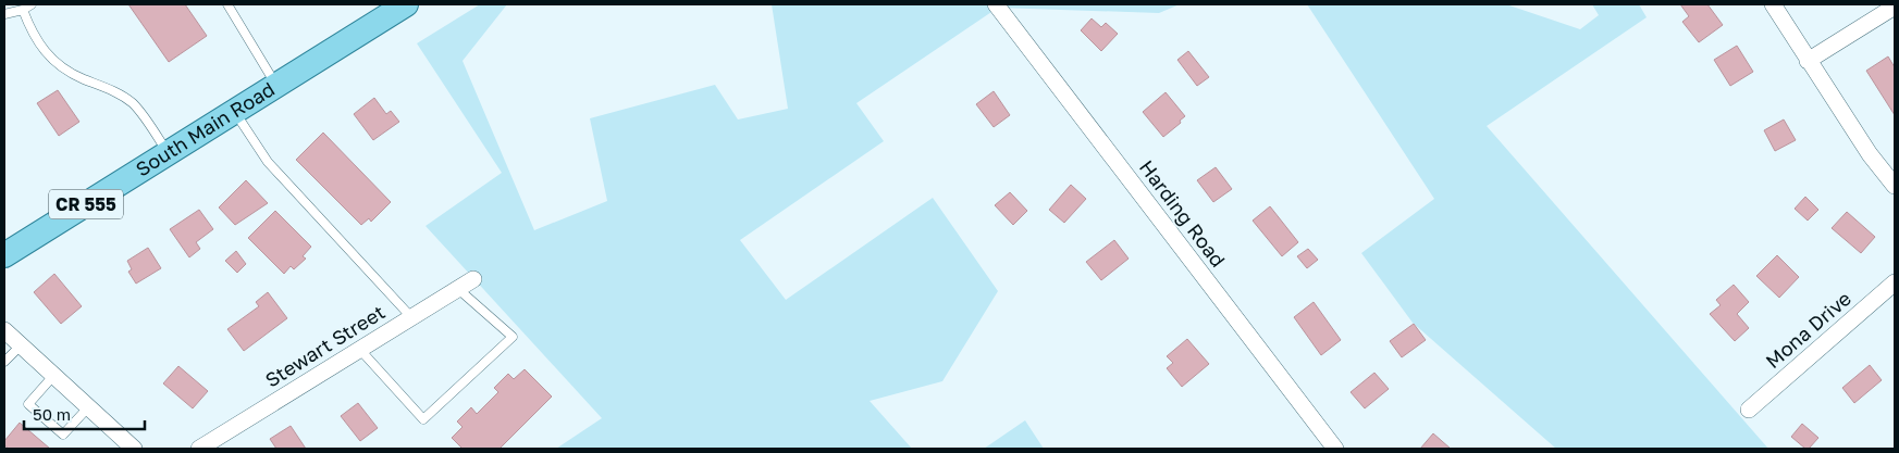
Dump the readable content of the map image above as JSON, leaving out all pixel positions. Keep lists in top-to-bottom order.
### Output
{
  "streets": {
    "main road": ["South Main Road", "CR 555"],
    "street": ["Harding Road", "Mona Drive", "Stewart Street"]
  },
  "scale_bar": "50 m"
}
